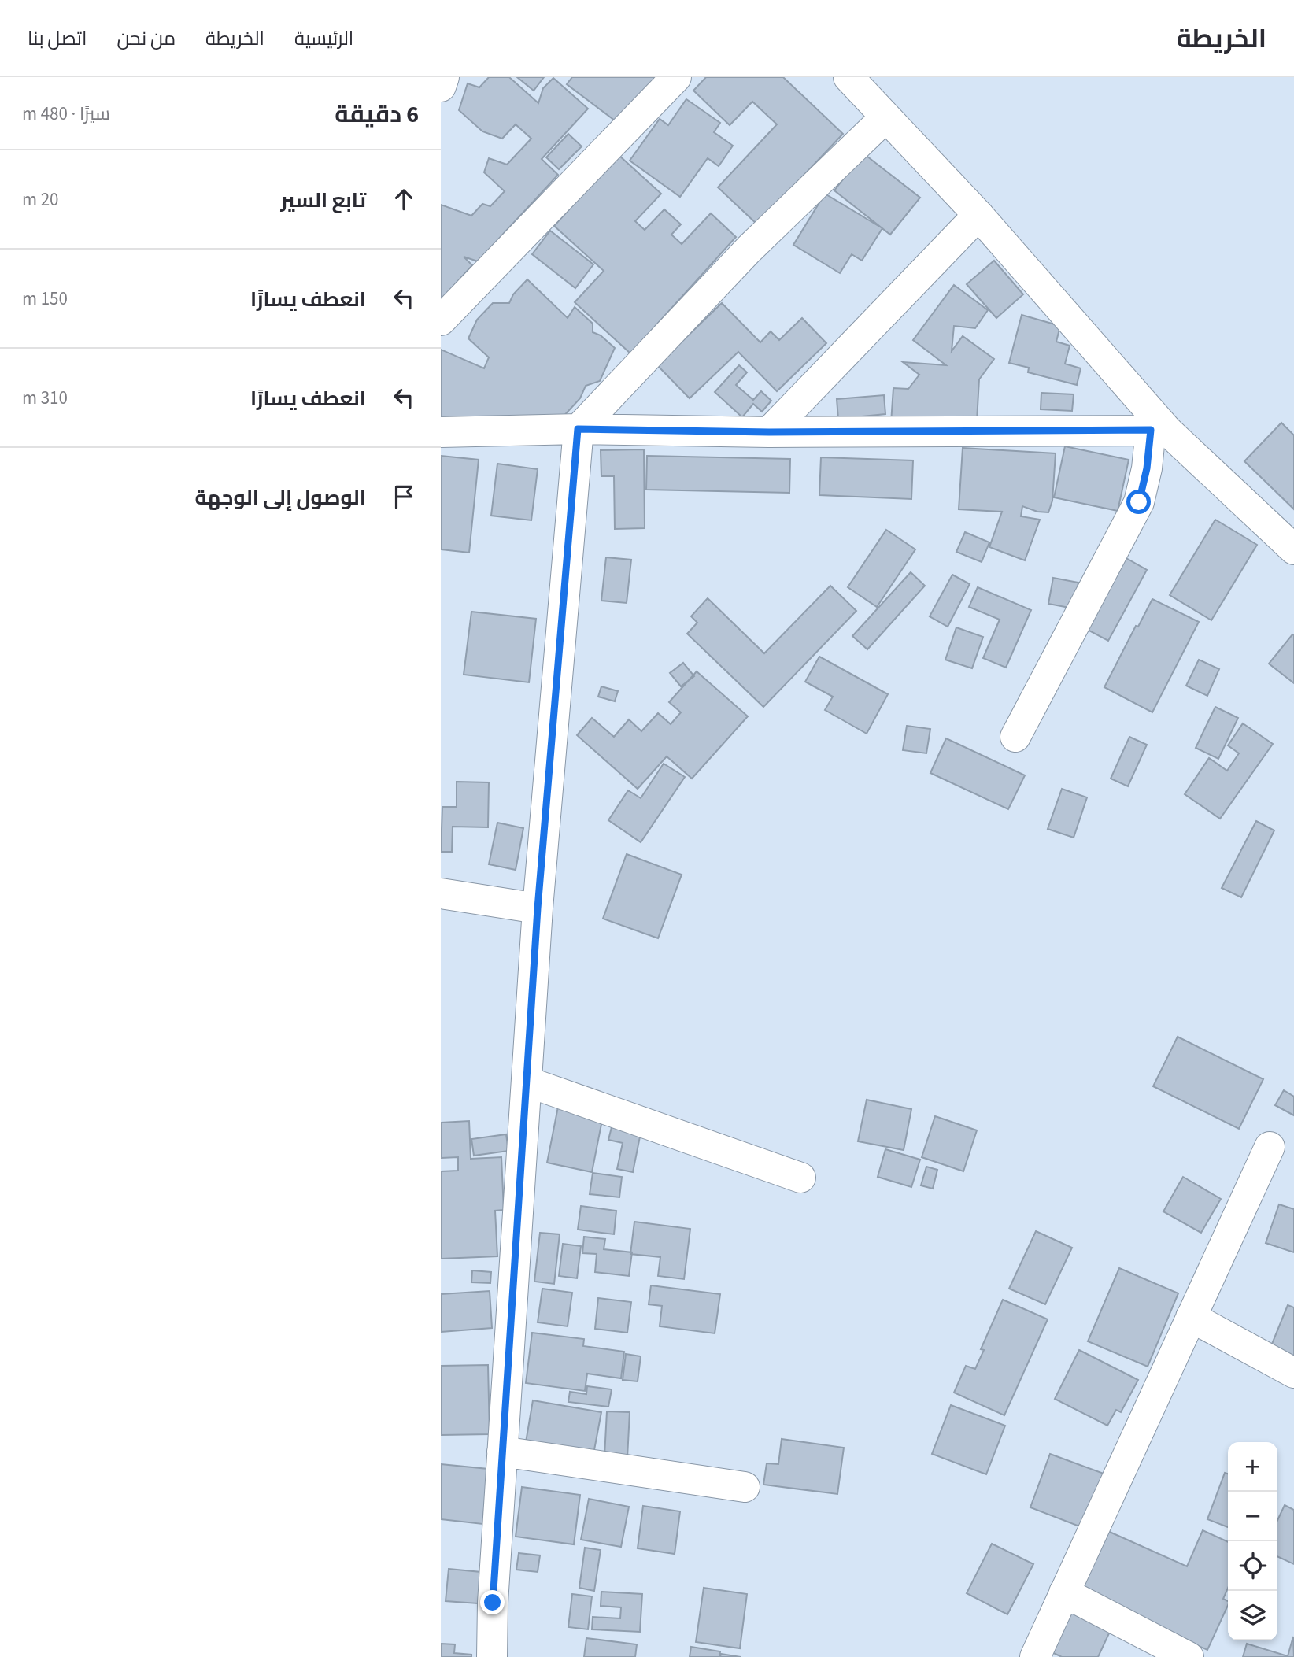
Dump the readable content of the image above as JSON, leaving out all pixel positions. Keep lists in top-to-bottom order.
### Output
{
  "page": {
    "header": "الخريطة",
    "nav": [
      "الرئيسية",
      "الخريطة",
      "من نحن",
      "اتصل بنا"
    ],
    "heading": ["6 دقيقة", "سيرًا · 480 m"],
    "list": [
      ["تابع السير", "20 m"],
      ["انعطف يسارًا", "150 m"],
      ["انعطف يسارًا", "310 m"],
      "الوصول إلى الوجهة"
    ],
    "map_buttons": ["+", "−"]
  }
}
